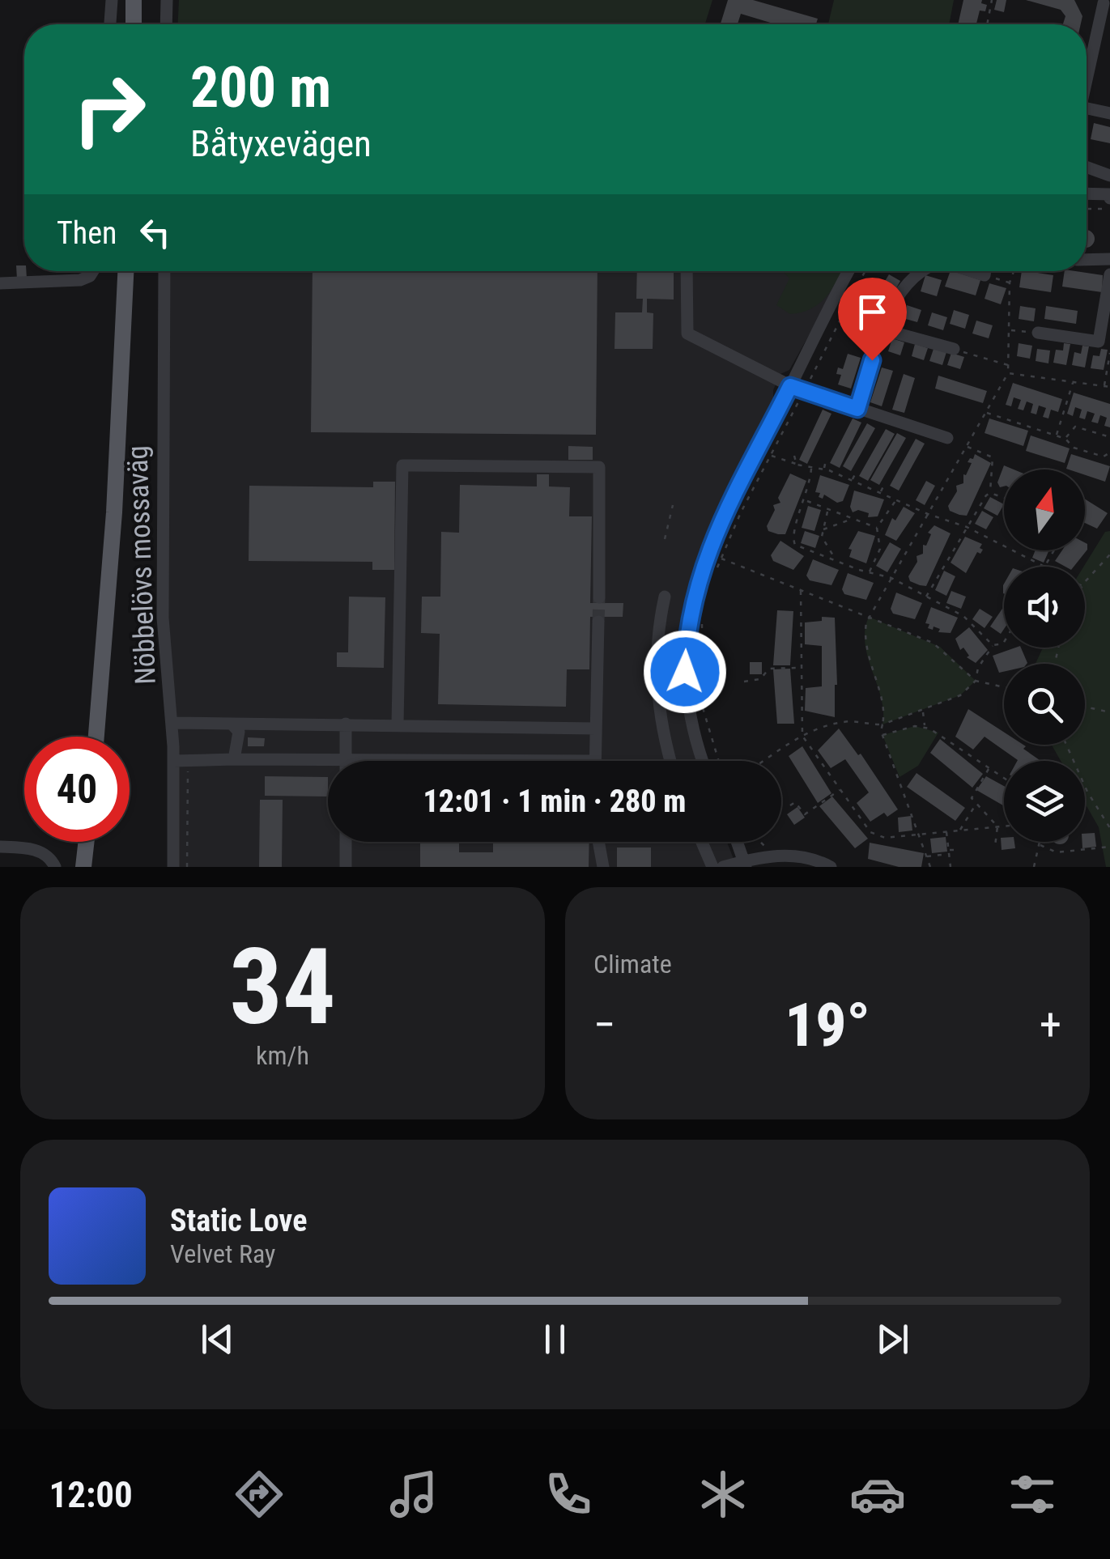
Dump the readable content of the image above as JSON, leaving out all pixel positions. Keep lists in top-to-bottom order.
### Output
{
  "streets": {
    "street": ["Nöbbelövs mossaväg"]
  },
  "north": "top",
  "page": {
    "turn": ["200 m", "Båtyxevägen"],
    "then": "Then",
    "limit": "40",
    "trip": "12:01 · 1 min · 280 m",
    "tile": [
      ["34", "km/h"],
      "Climate"
    ],
    "heat": ["−", "19°", "+"],
    "song": ["Static Love", "Velvet Ray"],
    "tabs": "12:00"
  }
}
